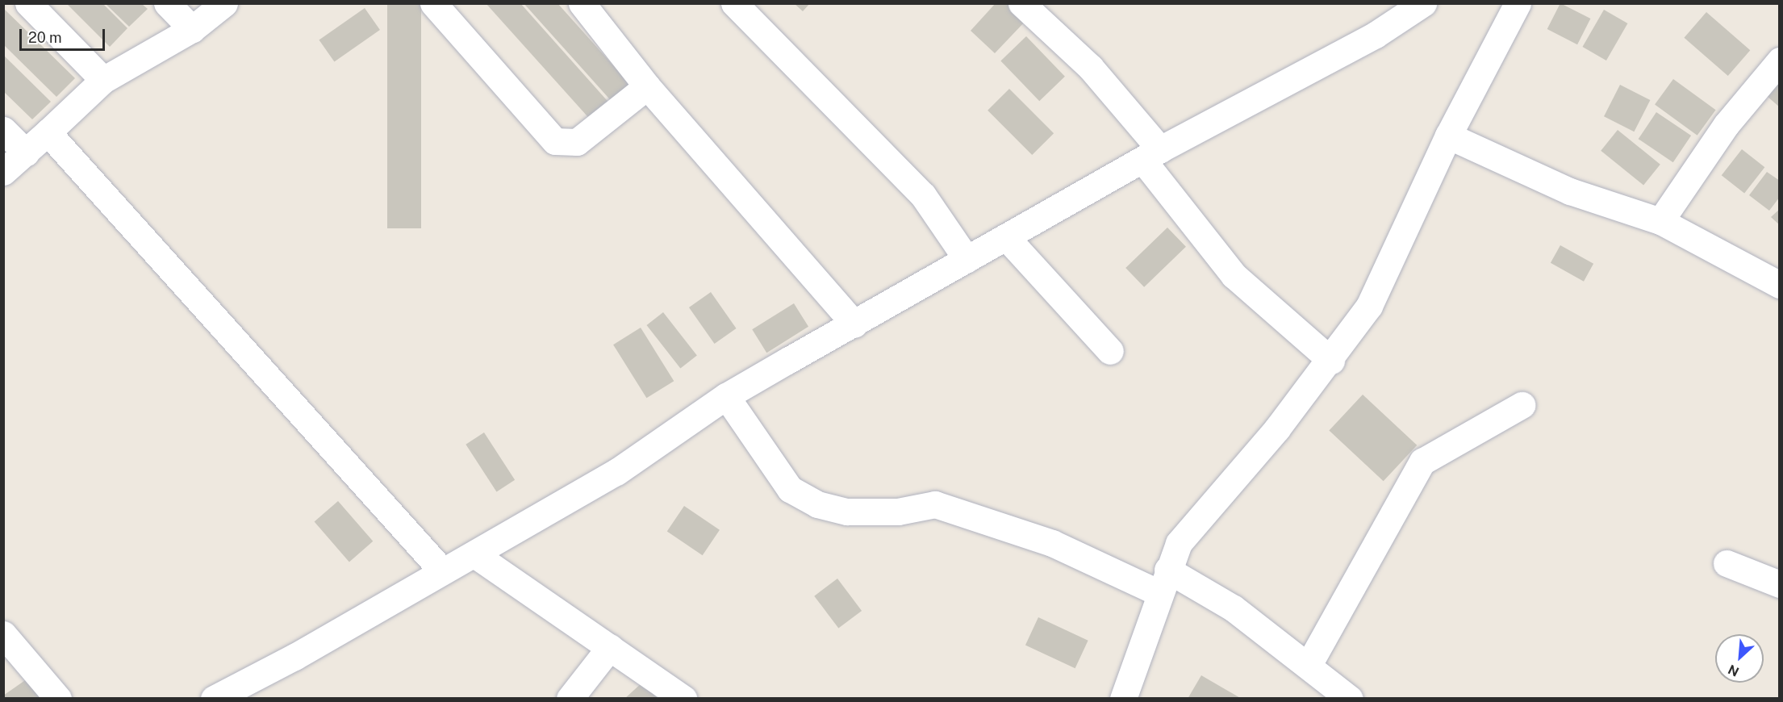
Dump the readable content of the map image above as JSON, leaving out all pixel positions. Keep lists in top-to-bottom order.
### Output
{
  "scale_bar": "20 m",
  "north": "bottom left"
}
